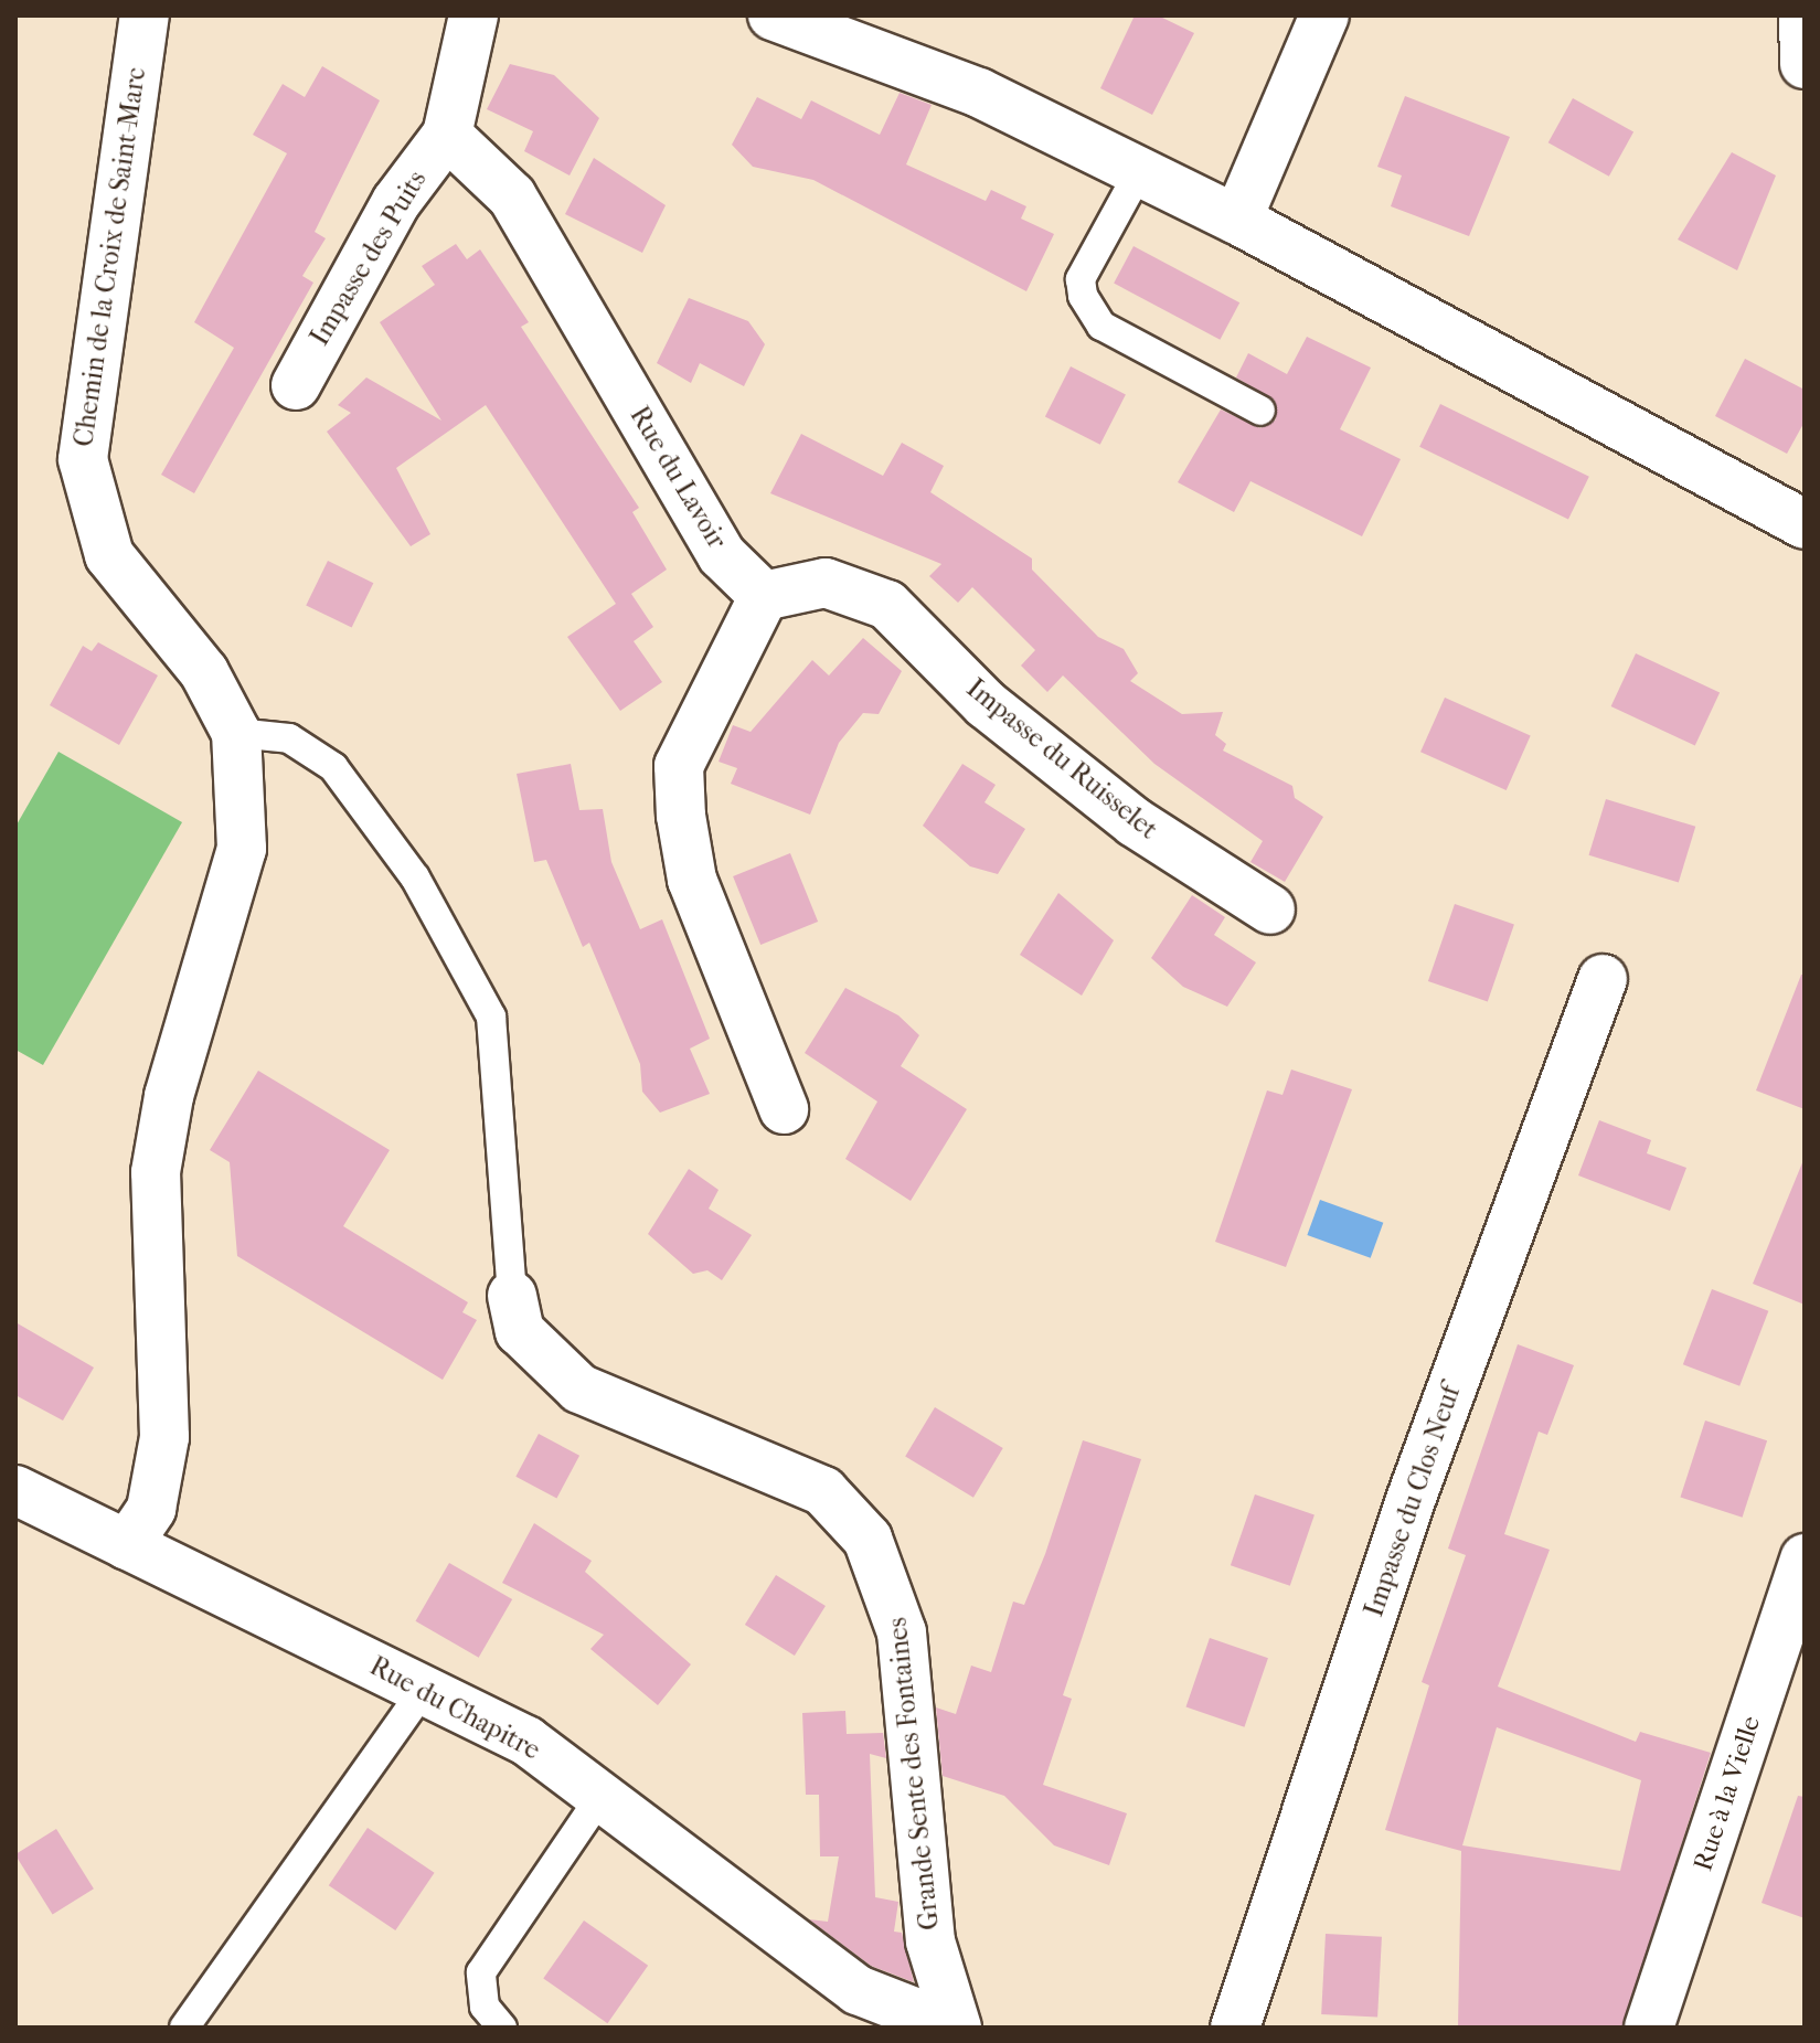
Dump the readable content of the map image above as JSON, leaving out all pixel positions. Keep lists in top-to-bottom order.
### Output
{
  "streets": {
    "street": [
      "Chemin de la Croix de Saint-Marc",
      "Impasse des Puits",
      "Rue du Lavoir",
      "Impasse du Ruisselet",
      "Impasse du Clos Neuf",
      "Rue du Chapitre",
      "Grande Sente des Fontaines",
      "Rue à la Vielle"
    ]
  },
  "crossings": [
    ["Chemin de la Croix de Saint-Marc", "Rue du Chapitre"],
    ["Chemin de la Croix de Saint-Marc", "Grande Sente des Fontaines"],
    ["Impasse des Puits", "Rue du Lavoir"],
    ["Rue du Lavoir", "Impasse du Ruisselet"],
    ["Rue du Chapitre", "Grande Sente des Fontaines"]
  ]
}
